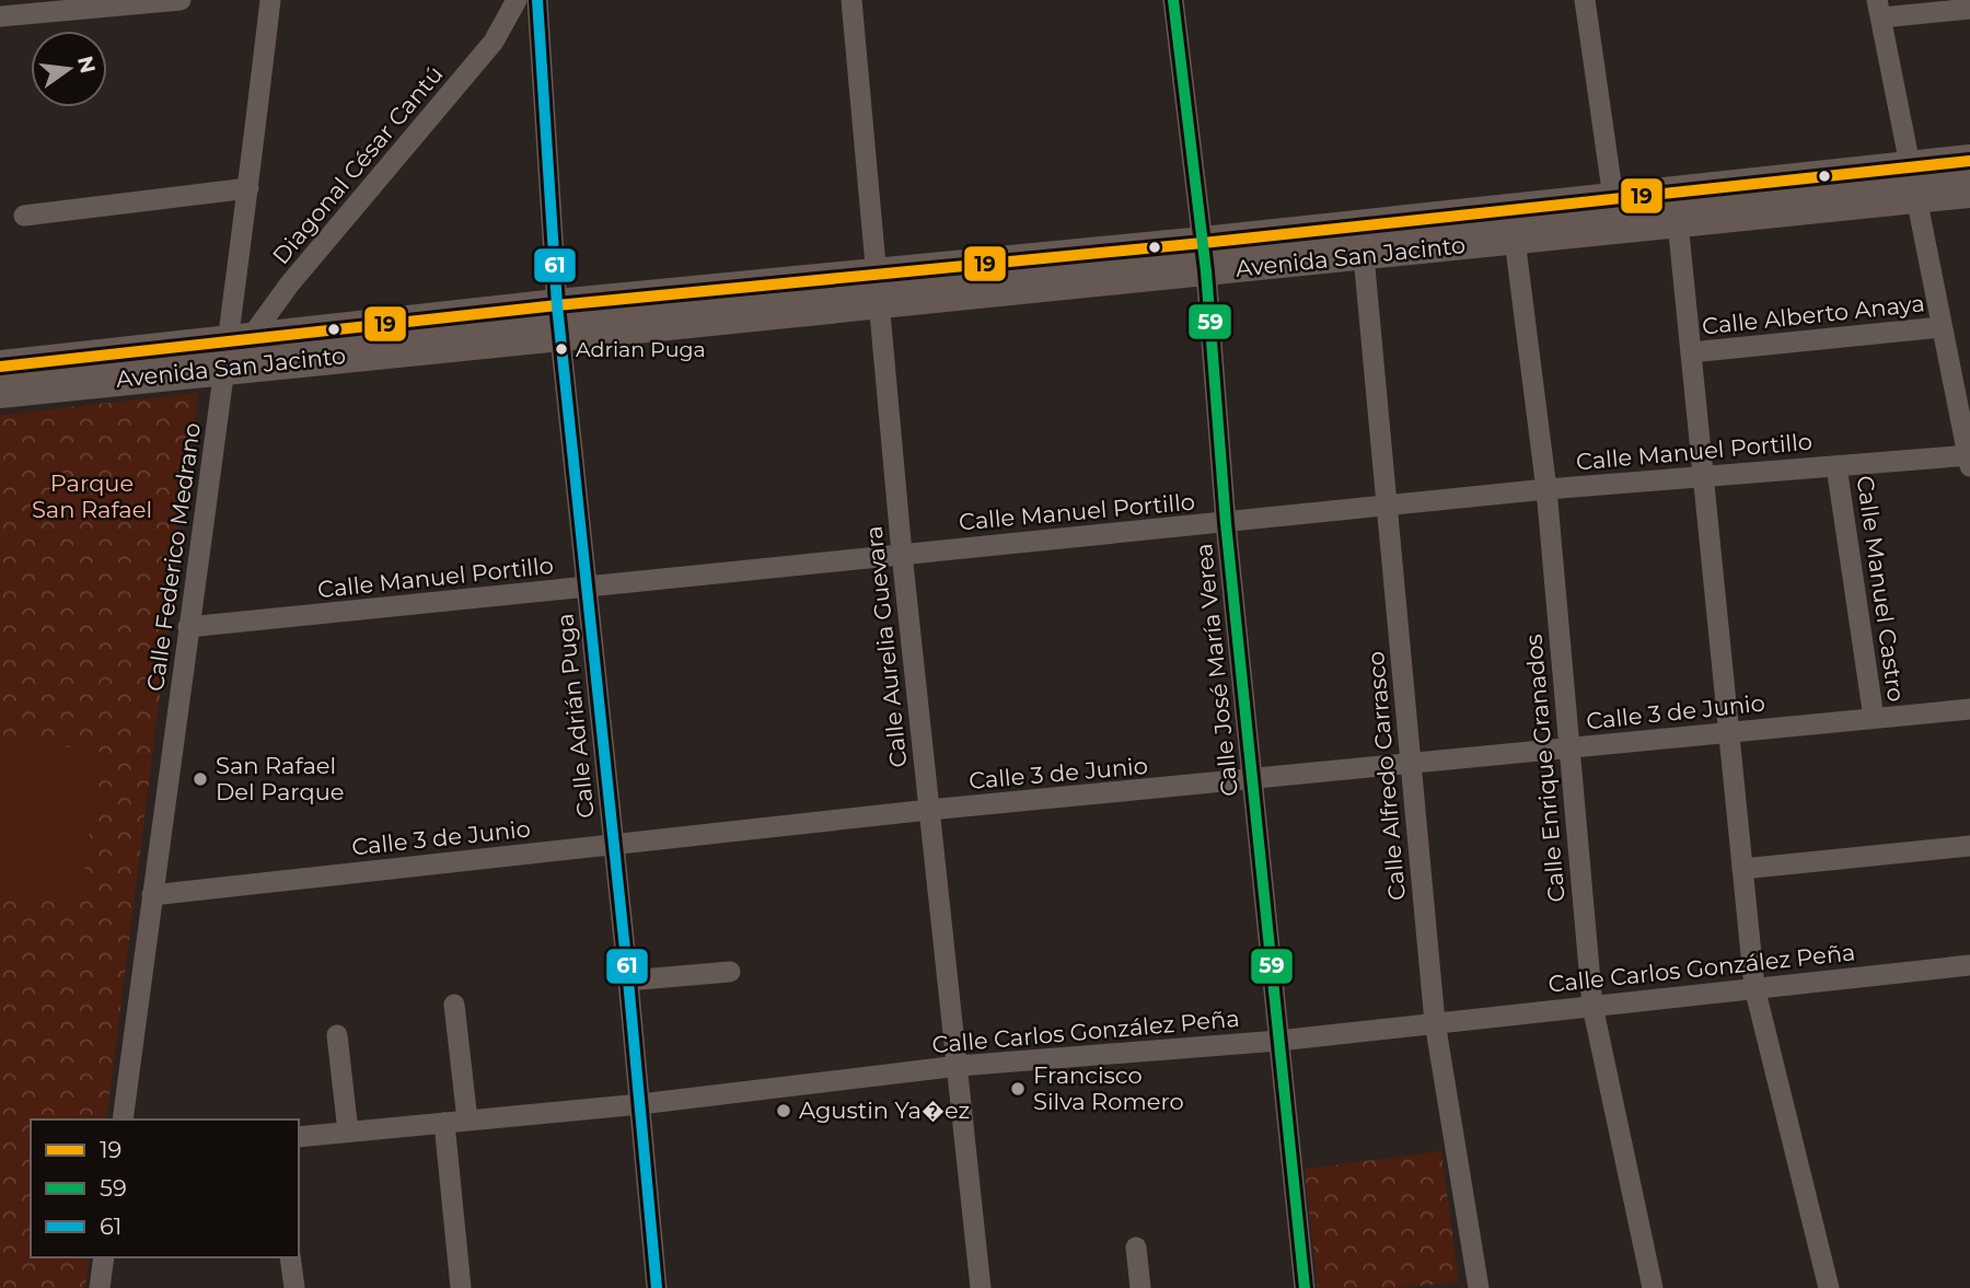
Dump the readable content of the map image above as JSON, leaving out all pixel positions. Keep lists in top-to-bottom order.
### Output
{
  "streets": {
    "main road": ["Avenida San Jacinto"],
    "street": [
      "Diagonal César Cantú",
      "Calle Alberto Anaya",
      "Calle Manuel Portillo",
      "Calle Federico Medrano",
      "Calle Manuel Castro",
      "Calle Aurelia Guevara",
      "Calle José María Verea",
      "Calle 3 de Junio",
      "Calle Adrián Puga",
      "Calle Enrique Granados",
      "Calle Alfredo Carrasco",
      "Calle Carlos González Peña"
    ]
  },
  "crossings": [
    ["Diagonal César Cantú", "Avenida San Jacinto"],
    ["Diagonal César Cantú", "Calle Federico Medrano"],
    ["Avenida San Jacinto", "Calle Federico Medrano"],
    ["Avenida San Jacinto", "Calle Aurelia Guevara"],
    ["Avenida San Jacinto", "Calle José María Verea"],
    ["Avenida San Jacinto", "Calle Adrián Puga"],
    ["Avenida San Jacinto", "Calle Enrique Granados"],
    ["Avenida San Jacinto", "Calle Alfredo Carrasco"],
    ["Calle Manuel Portillo", "Calle Federico Medrano"],
    ["Calle Manuel Portillo", "Calle Manuel Castro"],
    ["Calle Manuel Portillo", "Calle Aurelia Guevara"],
    ["Calle Manuel Portillo", "Calle José María Verea"],
    ["Calle Manuel Portillo", "Calle Adrián Puga"],
    ["Calle Manuel Portillo", "Calle Enrique Granados"],
    ["Calle Manuel Portillo", "Calle Alfredo Carrasco"],
    ["Calle Federico Medrano", "Calle 3 de Junio"],
    ["Calle Manuel Castro", "Calle 3 de Junio"],
    ["Calle Aurelia Guevara", "Calle 3 de Junio"],
    ["Calle Aurelia Guevara", "Calle Carlos González Peña"],
    ["Calle José María Verea", "Calle 3 de Junio"],
    ["Calle José María Verea", "Calle Carlos González Peña"],
    ["Calle 3 de Junio", "Calle Adrián Puga"],
    ["Calle 3 de Junio", "Calle Enrique Granados"],
    ["Calle 3 de Junio", "Calle Alfredo Carrasco"],
    ["Calle Adrián Puga", "Calle Carlos González Peña"],
    ["Calle Enrique Granados", "Calle Carlos González Peña"],
    ["Calle Alfredo Carrasco", "Calle Carlos González Peña"]
  ],
  "parks": ["Parque San Rafael"],
  "places": [
    "Adrian Puga",
    "San Rafael Del Parque",
    "Francisco Silva Romero",
    "Agustin Ya�ez"
  ],
  "lines": ["transit line 59", "transit line 61", "transit line 19"],
  "legend": ["19", "59", "61"],
  "north": "right"
}
